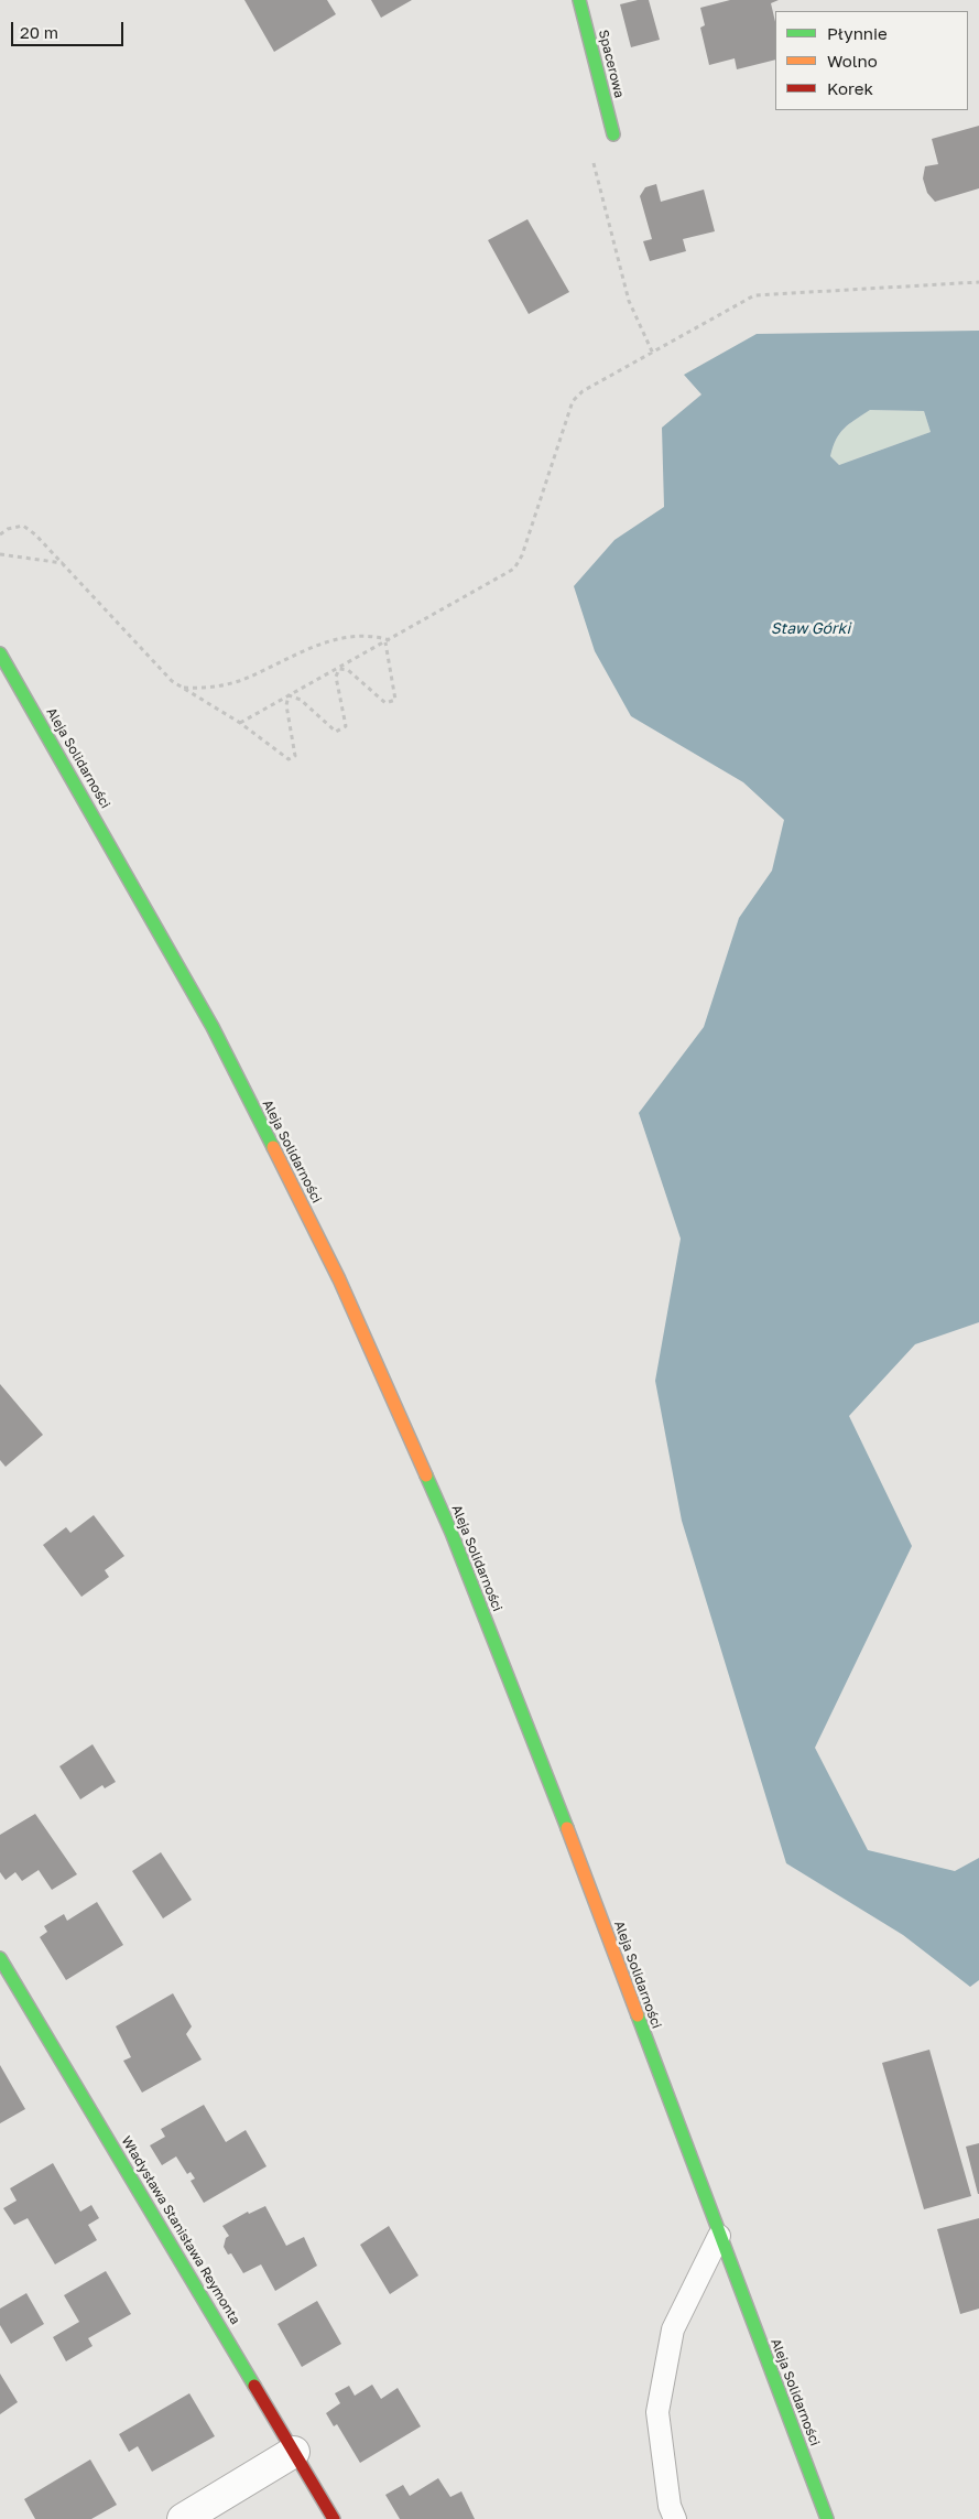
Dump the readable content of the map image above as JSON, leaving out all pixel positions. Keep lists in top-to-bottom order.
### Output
{
  "streets": {
    "main road": ["Spacerowa", "Aleja Solidarności", "Władysława Stanisława Reymonta"]
  },
  "water": ["Staw Górki"],
  "legend": ["Płynnie", "Wolno", "Korek"],
  "scale_bar": "20 m"
}
